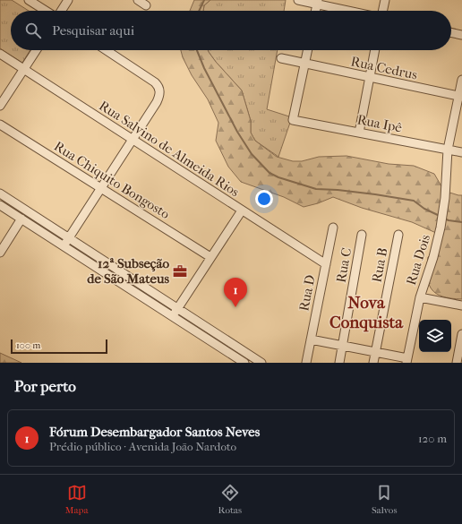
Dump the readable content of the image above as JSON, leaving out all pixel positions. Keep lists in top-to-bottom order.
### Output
{
  "streets": {
    "street": [
      "Rua Cedrus",
      "Rua Ipê",
      "Rua Salvino de Almeida Rios",
      "Rua Chiquito Bongosto",
      "Rua Dois",
      "Rua C",
      "Rua B",
      "Rua D"
    ]
  },
  "crossings": [
    ["Rua Cedrus", "Rua Ipê"],
    ["Rua Ipê", "Rua Dois"],
    ["Rua Salvino de Almeida Rios", "Rua D"]
  ],
  "districts": ["Nova Conquista"],
  "places": {
    "office": ["12ª Subseção de São Mateus"]
  },
  "scale_bar": "100 m",
  "page": {
    "search": "Pesquisar aqui",
    "pins": "1",
    "scale": "100 m",
    "heading": "Por perto",
    "list": [
      {
        "mark": "1",
        "name": "Fórum Desembargador Santos Neves",
        "note": "Prédio público · Avenida João Nardoto",
        "value": "120 m"
      }
    ],
    "nav": ["Mapa", "Rotas", "Salvos"]
  }
}
